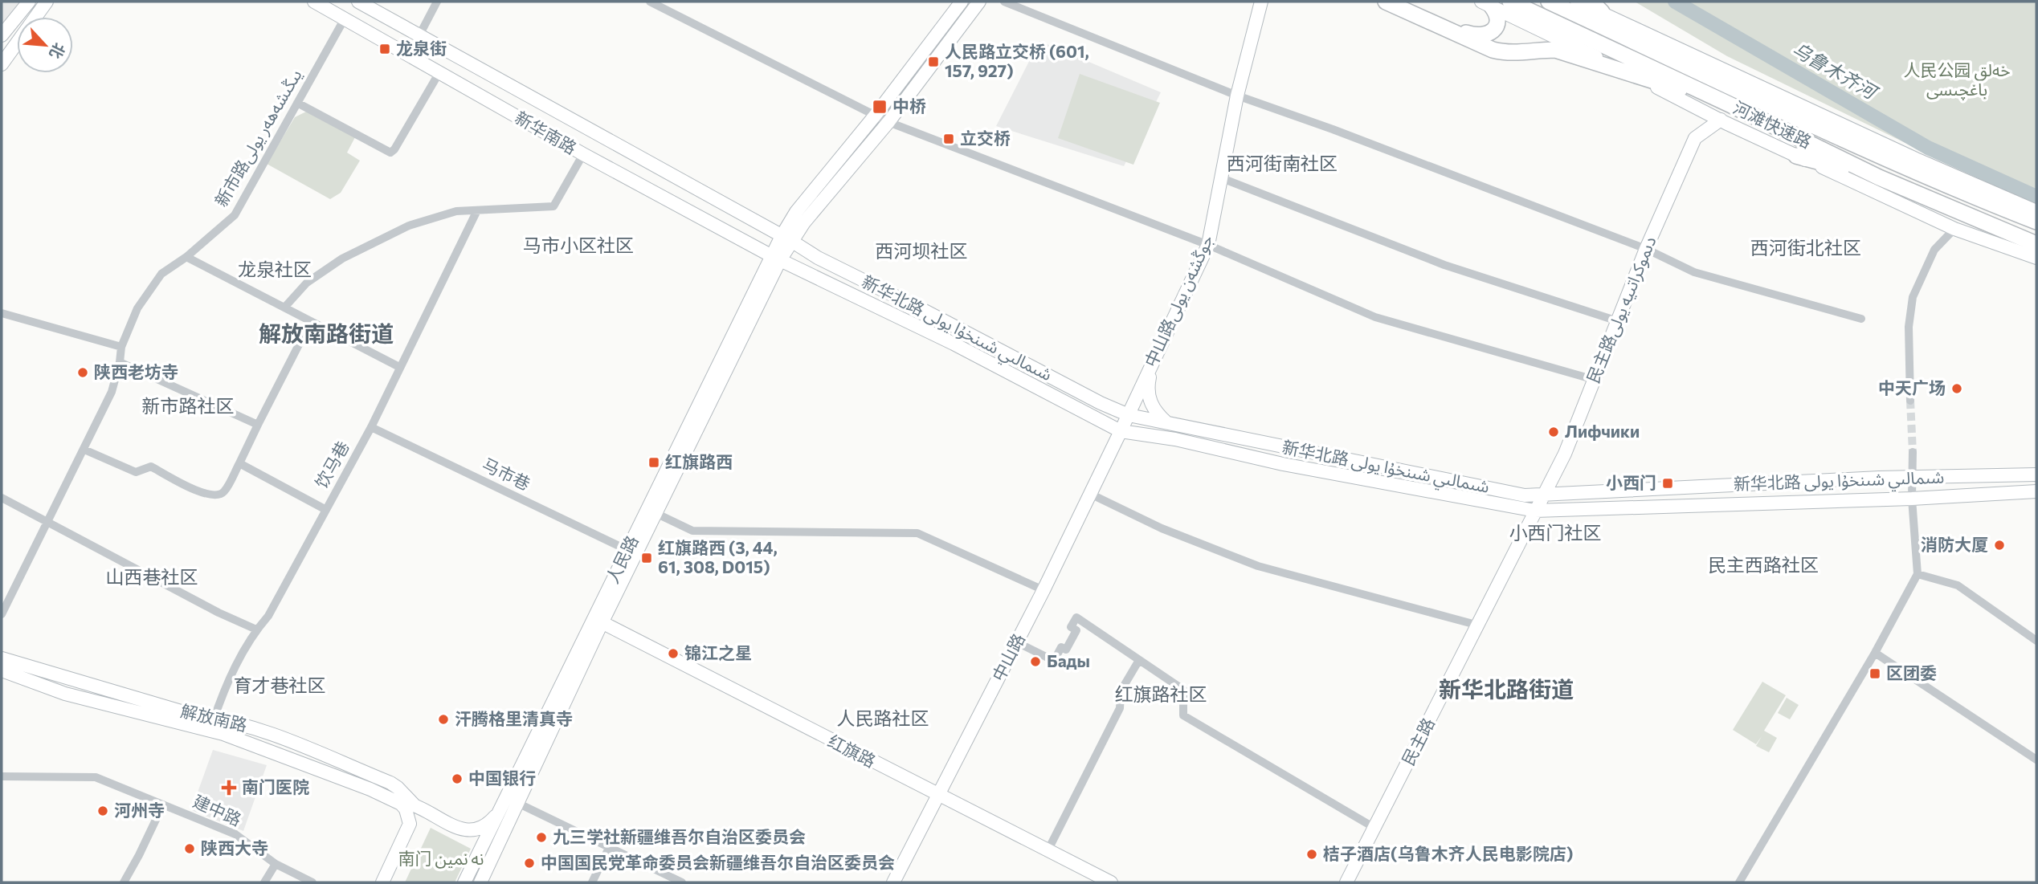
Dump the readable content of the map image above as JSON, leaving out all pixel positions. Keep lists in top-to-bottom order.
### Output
{
  "streets": {
    "highway": ["河滩快速路"],
    "main road": [
      "新华南路",
      "中山路جوڭشەن يولى",
      "民主路دىموكراتىيە يولى",
      "新华北路 شىمالىي شىنخۇا يولى",
      "人民路",
      "中山路",
      "解放南路",
      "民主路",
      "红旗路"
    ],
    "street": [
      "新市路يىڭىشەھەر يولى",
      "饮马巷",
      "马市巷",
      "建中路"
    ]
  },
  "crossings": [
    ["新华南路", "新市路يىڭىشەھەر يولى"],
    ["新华南路", "新华北路 شىمالىي شىنخۇا يولى"],
    ["新华南路", "人民路"],
    ["中山路جوڭشەن يولى", "新华北路 شىمالىي شىنخۇا يولى"],
    ["中山路جوڭشەن يولى", "中山路"],
    ["民主路دىموكراتىيە يولى", "新华北路 شىمالىي شىنخۇا يولى"],
    ["民主路دىموكراتىيە يولى", "民主路"],
    ["新华北路 شىمالىي شىنخۇا يولى", "人民路"],
    ["新华北路 شىمالىي شىنخۇا يولى", "中山路"],
    ["新华北路 شىمالىي شىنخۇا يولى", "民主路"],
    ["饮马巷", "马市巷"],
    ["饮马巷", "解放南路"],
    ["马市巷", "人民路"],
    ["人民路", "解放南路"],
    ["人民路", "红旗路"],
    ["中山路", "红旗路"]
  ],
  "districts": [
    "西河街南社区",
    "马市小区社区",
    "西河街北社区",
    "西河坝社区",
    "龙泉社区",
    "解放南路街道",
    "新市路社区",
    "小西门社区",
    "民主西路社区",
    "山西巷社区",
    "育才巷社区",
    "新华北路街道",
    "红旗路社区",
    "人民路社区"
  ],
  "water": ["乌鲁木齐河"],
  "parks": ["人民公园 خەلق باغچىسى", "南门 نە نمين"],
  "places": {
    "transit": [
      "龙泉街",
      "人民路立交桥 (601, 157, 927)",
      "中桥",
      "立交桥",
      "红旗路西",
      "小西门",
      "红旗路西 (3, 44, 61, 308, D015)",
      "区团委"
    ],
    "other": [
      "陕西老坊寺",
      "中天广场",
      "Лифчики",
      "消防大厦",
      "锦江之星",
      "Бады",
      "汗腾格里清真寺",
      "中国银行",
      "河州寺",
      "九三学社新疆维吾尔自治区委员会",
      "陕西大寺",
      "桔子酒店(乌鲁木齐人民电影院店)",
      "中国国民党革命委员会新疆维吾尔自治区委员会"
    ],
    "health": ["南门医院"]
  },
  "north": "bottom right"
}
